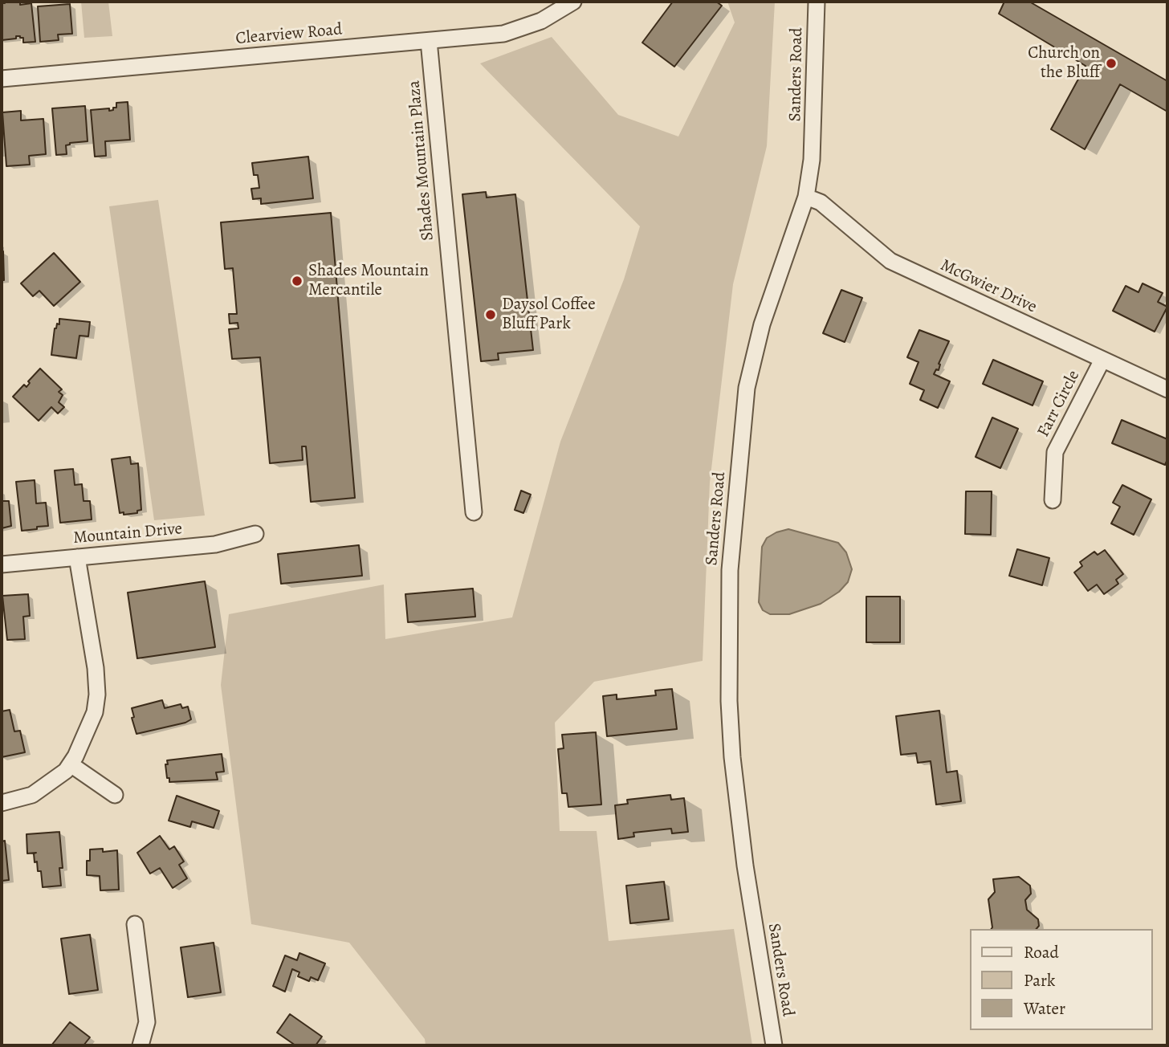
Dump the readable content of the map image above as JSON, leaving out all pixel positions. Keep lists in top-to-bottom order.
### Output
{
  "streets": {
    "street": [
      "Clearview Road",
      "Sanders Road",
      "Shades Mountain Plaza",
      "McGwier Drive",
      "Farr Circle",
      "Mountain Drive"
    ]
  },
  "crossings": [
    ["Clearview Road", "Shades Mountain Plaza"],
    ["Sanders Road", "McGwier Drive"],
    ["McGwier Drive", "Farr Circle"]
  ],
  "places": ["Church on the Bluff", "Shades Mountain Mercantile", "Daysol Coffee Bluff Park"],
  "legend": ["Road", "Park", "Water"]
}
